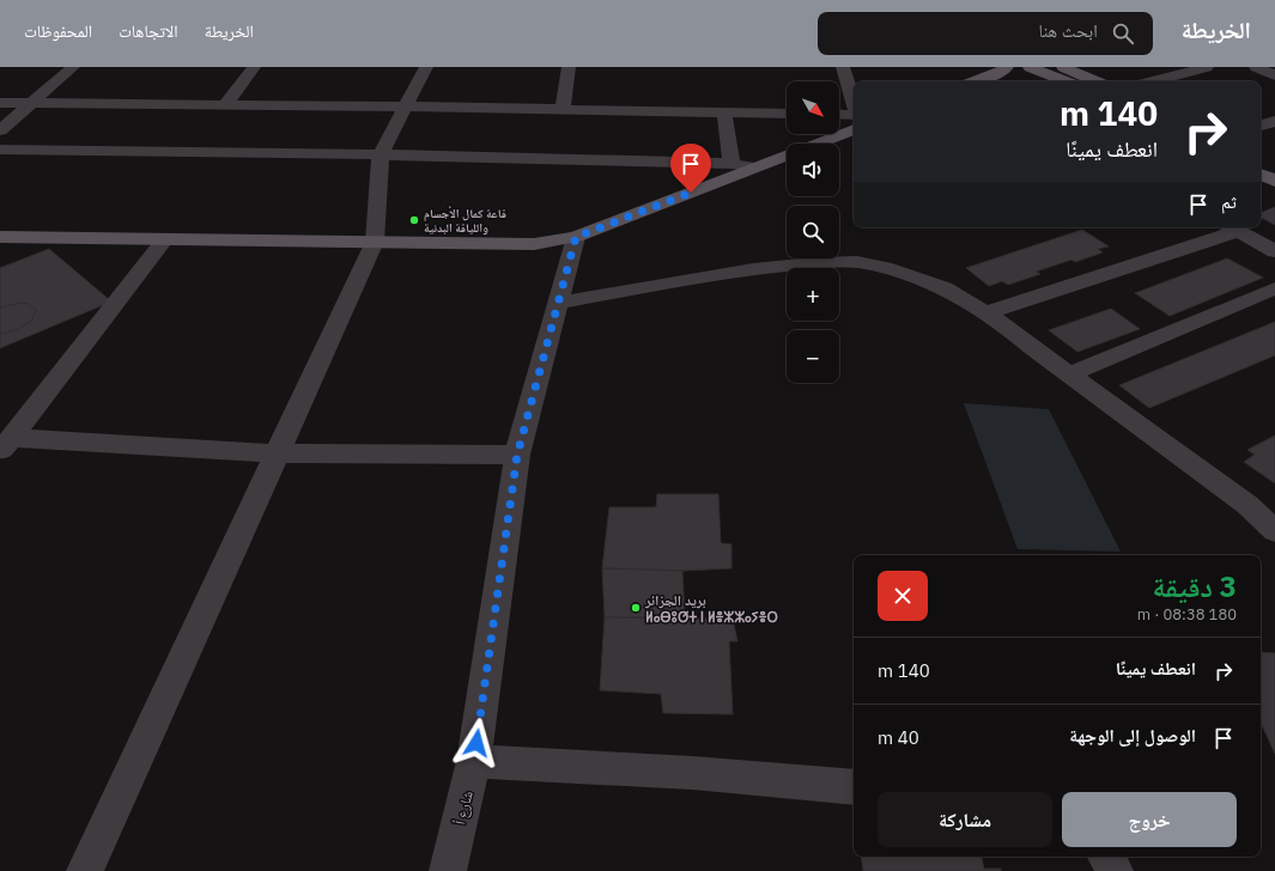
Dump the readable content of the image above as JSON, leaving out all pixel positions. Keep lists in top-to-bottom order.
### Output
{
  "streets": {
    "street": ["شارع أ"]
  },
  "places": ["قاعة كمال الأجسام واللياقة البدنية", "بريد الجزائر ⵍⴰⴱⵓⵚⵜ ⵏ ⵍⴻⵣⵣⴰⵢⴻⵔ"],
  "north": "bottom right",
  "page": {
    "header": "الخريطة",
    "search": "ابحث هنا",
    "nav": ["الخريطة", "الاتجاهات", "المحفوظات"],
    "map_buttons": ["+", "−"],
    "turn": ["140 m", "انعطف يمينًا"],
    "then": "ثم",
    "heading": ["3 دقيقة", "180 m · 08:38"],
    "list": [
      {
        "name": "انعطف يمينًا",
        "value": "140 m"
      },
      {
        "name": "الوصول إلى الوجهة",
        "value": "40 m"
      }
    ],
    "buttons": ["خروج", "مشاركة"]
  }
}
